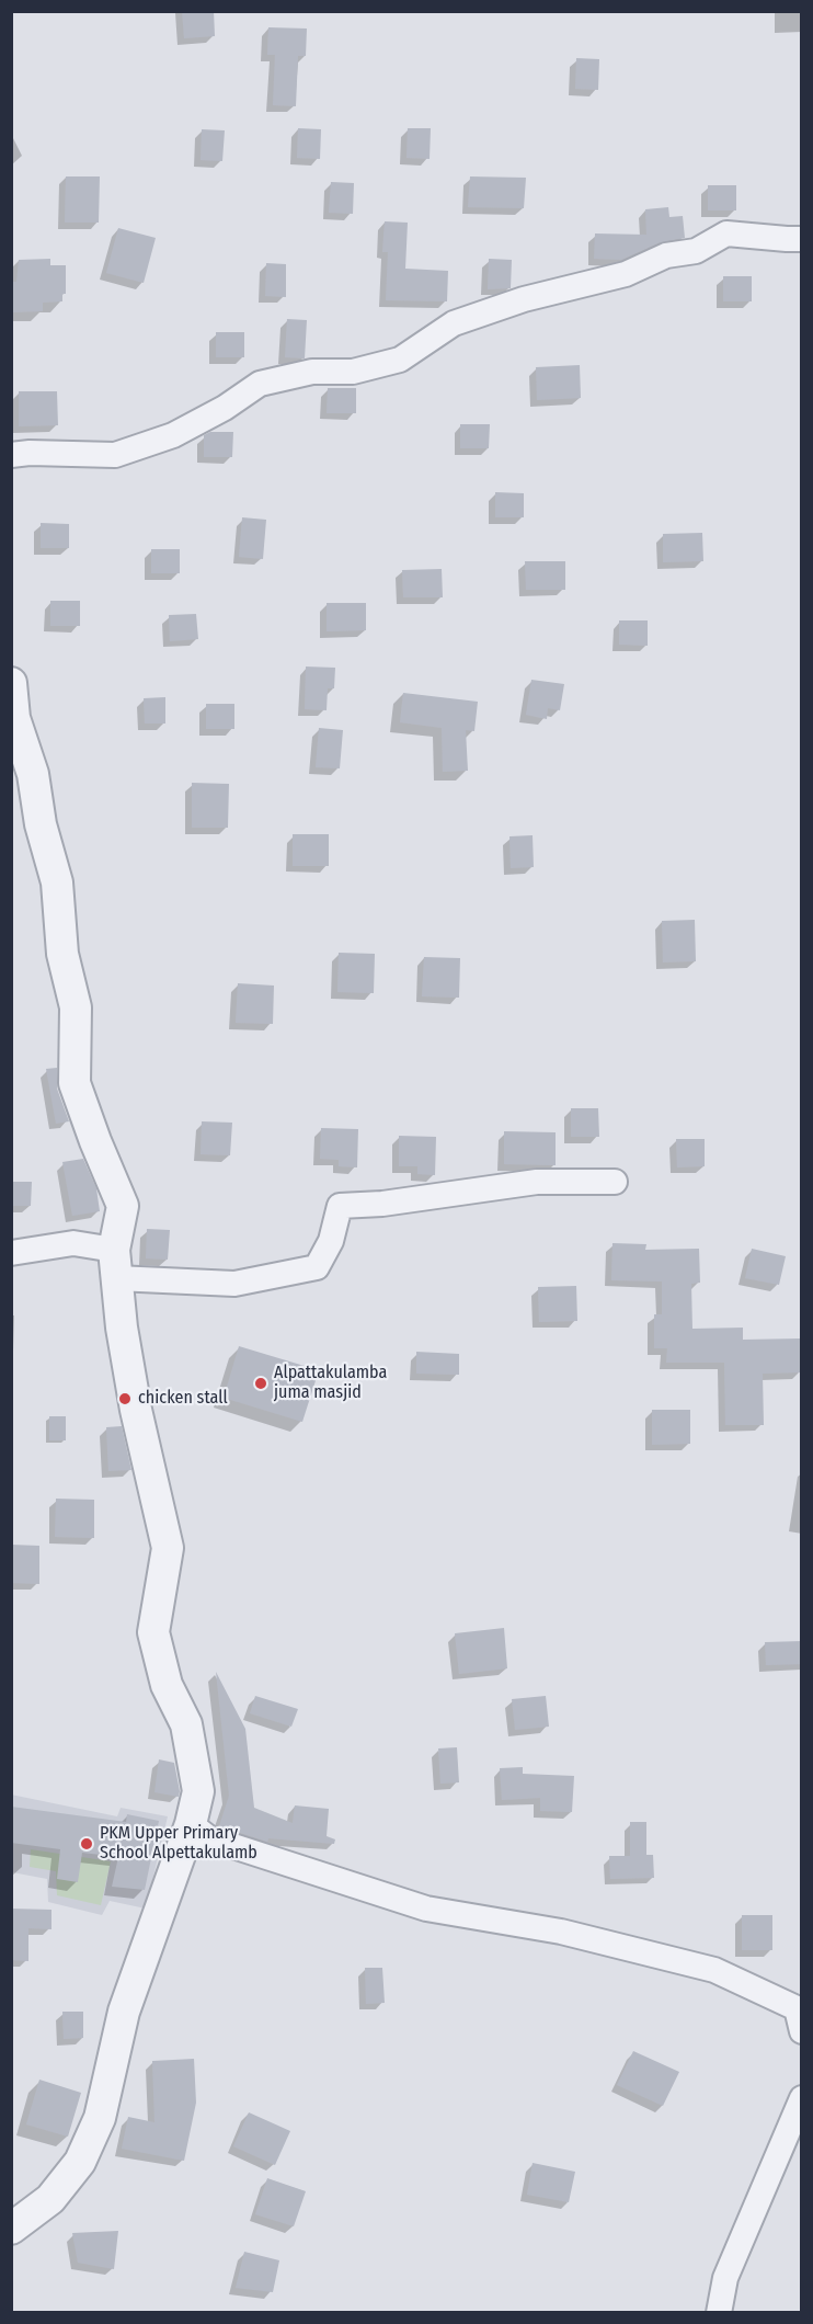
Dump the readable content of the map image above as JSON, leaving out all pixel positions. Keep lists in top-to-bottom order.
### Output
{
  "places": ["Alpattakulamba juma masjid", "chicken stall", "PKM Upper Primary School Alpettakulamb"]
}
